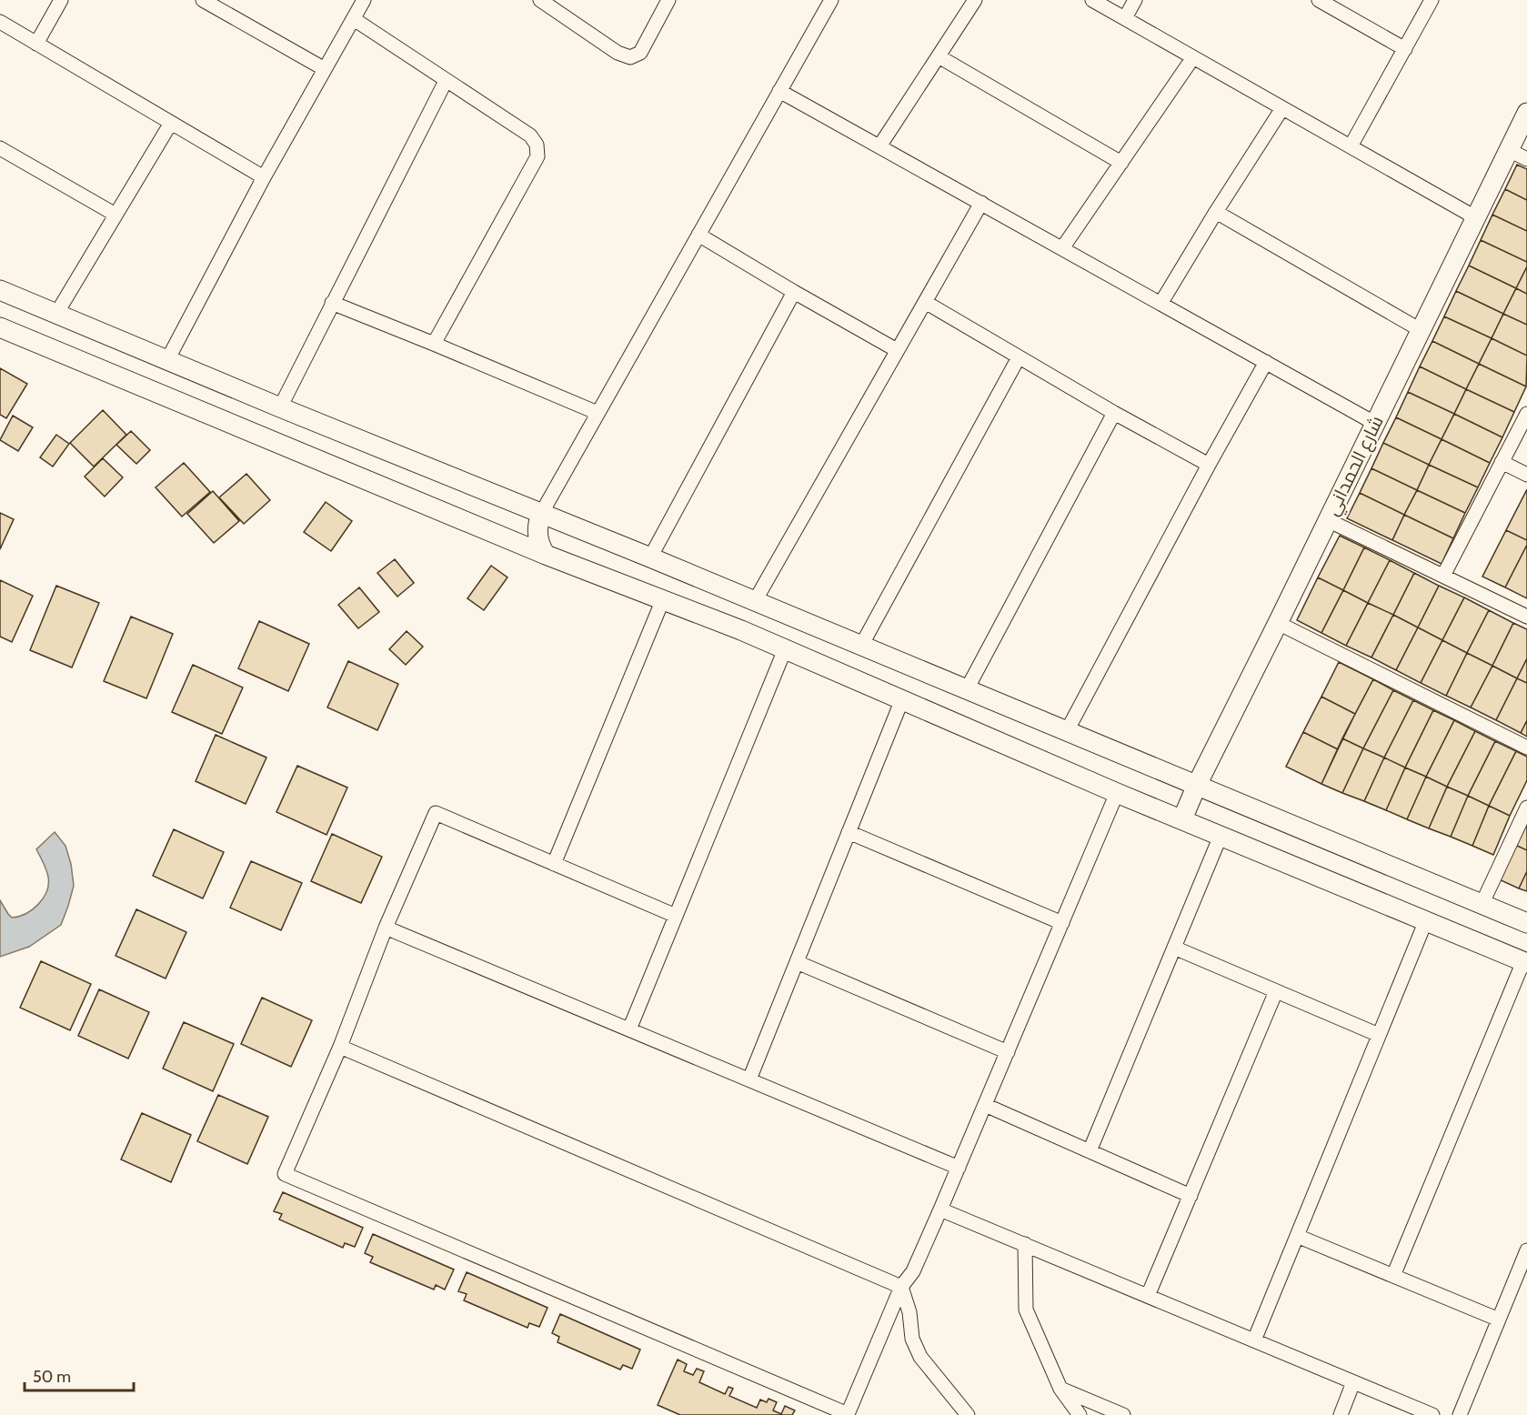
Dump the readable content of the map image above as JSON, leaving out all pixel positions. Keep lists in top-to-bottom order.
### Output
{
  "streets": {
    "street": ["شارع الحمداني"]
  },
  "scale_bar": "50 m"
}
